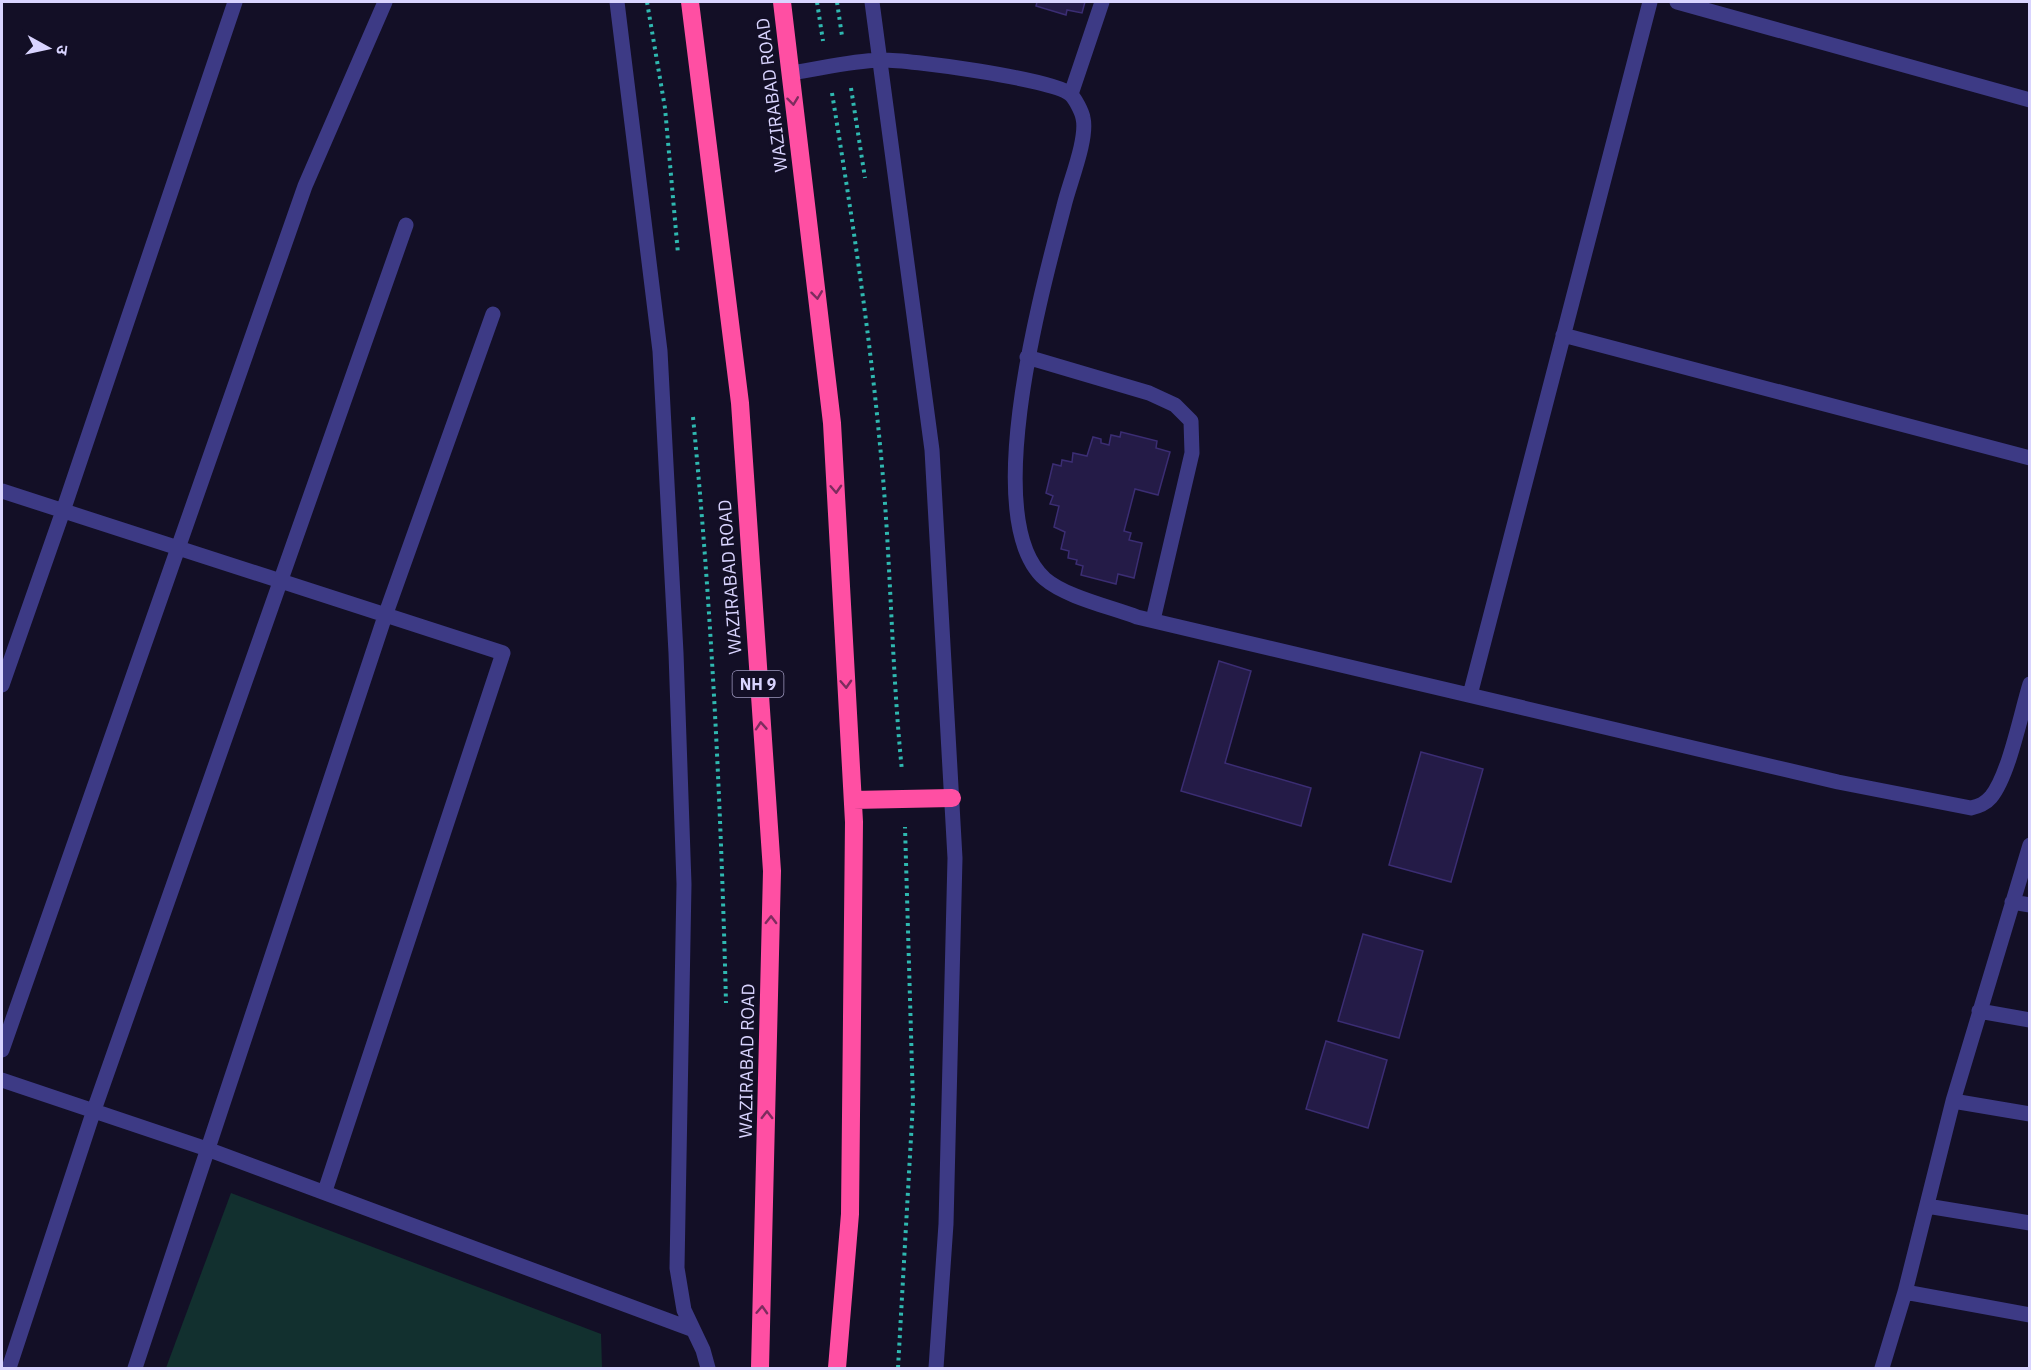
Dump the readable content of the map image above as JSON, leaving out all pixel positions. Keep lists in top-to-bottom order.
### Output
{
  "streets": {
    "highway": ["WAZIRABAD ROAD", "NH 9"]
  },
  "north": "right"
}
